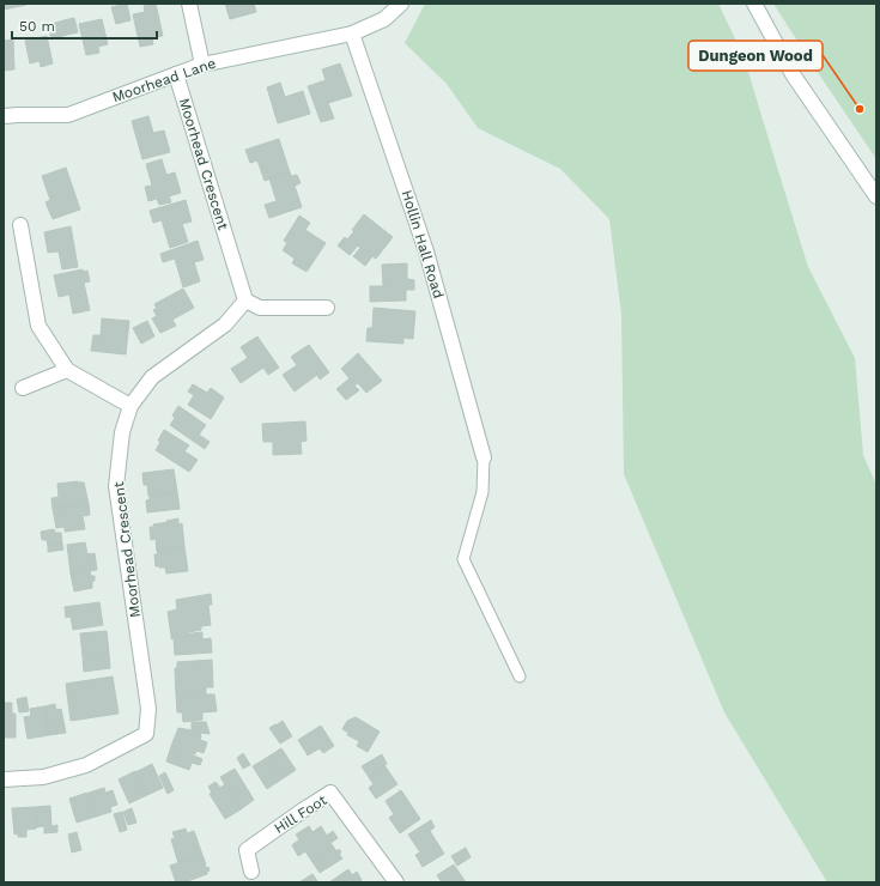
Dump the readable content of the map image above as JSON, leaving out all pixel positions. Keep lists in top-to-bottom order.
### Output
{
  "streets": {
    "street": [
      "Moorhead Lane",
      "Moorhead Crescent",
      "Hollin Hall Road",
      "Hill Foot"
    ]
  },
  "crossings": [
    ["Moorhead Lane", "Moorhead Crescent"],
    ["Moorhead Lane", "Hollin Hall Road"]
  ],
  "places": ["Dungeon Wood"],
  "scale_bar": "50 m"
}
